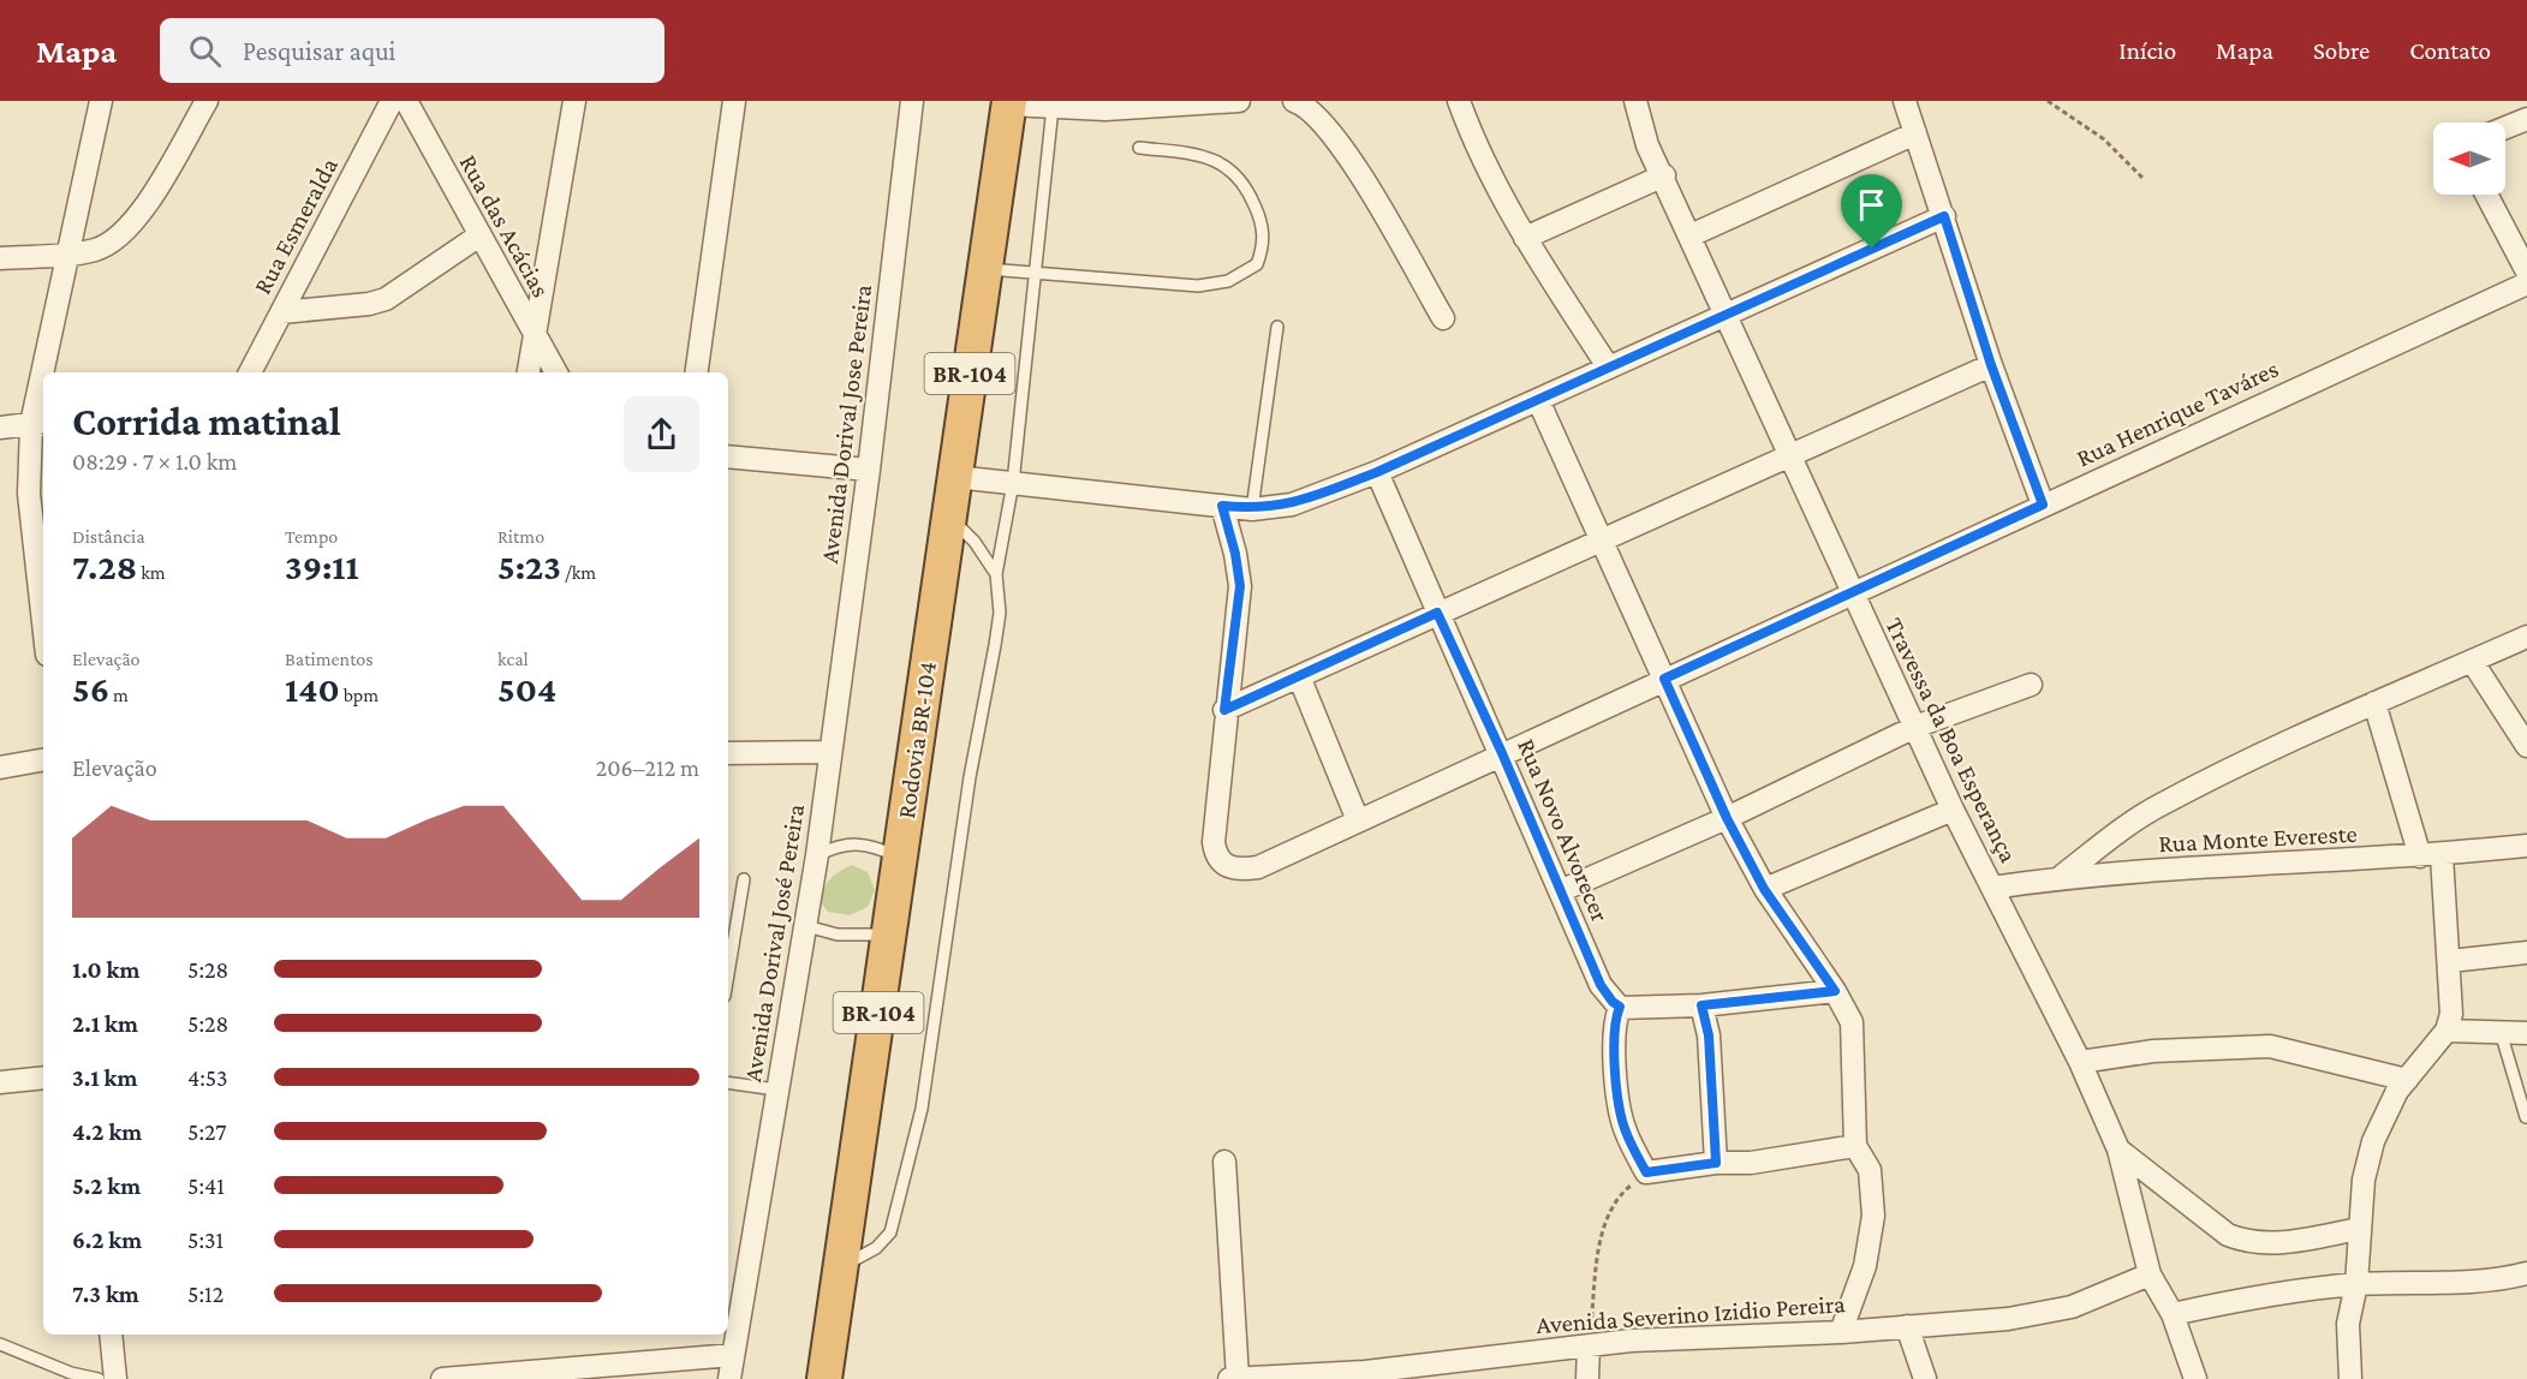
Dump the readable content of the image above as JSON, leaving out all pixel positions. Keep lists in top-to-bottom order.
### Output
{
  "streets": {
    "highway": ["BR-104", "Rodovia BR-104"],
    "street": [
      "Rua Esmeralda",
      "Rua das Acácias",
      "Rua Henrique Taváres",
      "Avenida Dorival Jose Pereira",
      "Travessa da Boa Esperança",
      "Rua Novo Alvorecer",
      "Rua Monte Evereste",
      "Avenida Dorival José Pereira",
      "Avenida Severino Izidio Pereira"
    ]
  },
  "crossings": [
    ["Rua Henrique Taváres", "Travessa da Boa Esperança"],
    ["Rua Henrique Taváres", "Rua Novo Alvorecer"],
    ["Avenida Dorival Jose Pereira", "Avenida Dorival José Pereira"],
    ["Travessa da Boa Esperança", "Rua Monte Evereste"],
    ["Travessa da Boa Esperança", "Avenida Severino Izidio Pereira"]
  ],
  "north": "left",
  "page": {
    "header": "Mapa",
    "search": "Pesquisar aqui",
    "nav": [
      "Início",
      "Mapa",
      "Sobre",
      "Contato"
    ],
    "heading": ["Corrida matinal", "08:29 · 7 × 1.0 km"],
    "stats": [
      ["Distância", "7.28 km"],
      ["Tempo", "39:11"],
      ["Ritmo", "5:23 /km"],
      ["Elevação", "56 m"],
      ["Batimentos", "140 bpm"],
      ["kcal", "504"]
    ],
    "chart": ["Elevação", "206–212 m"],
    "list": [
      {
        "name": "1.0 km",
        "note": "5:28"
      },
      {
        "name": "2.1 km",
        "note": "5:28"
      },
      {
        "name": "3.1 km",
        "note": "4:53"
      },
      {
        "name": "4.2 km",
        "note": "5:27"
      },
      {
        "name": "5.2 km",
        "note": "5:41"
      },
      {
        "name": "6.2 km",
        "note": "5:31"
      },
      {
        "name": "7.3 km",
        "note": "5:12"
      }
    ]
  }
}
